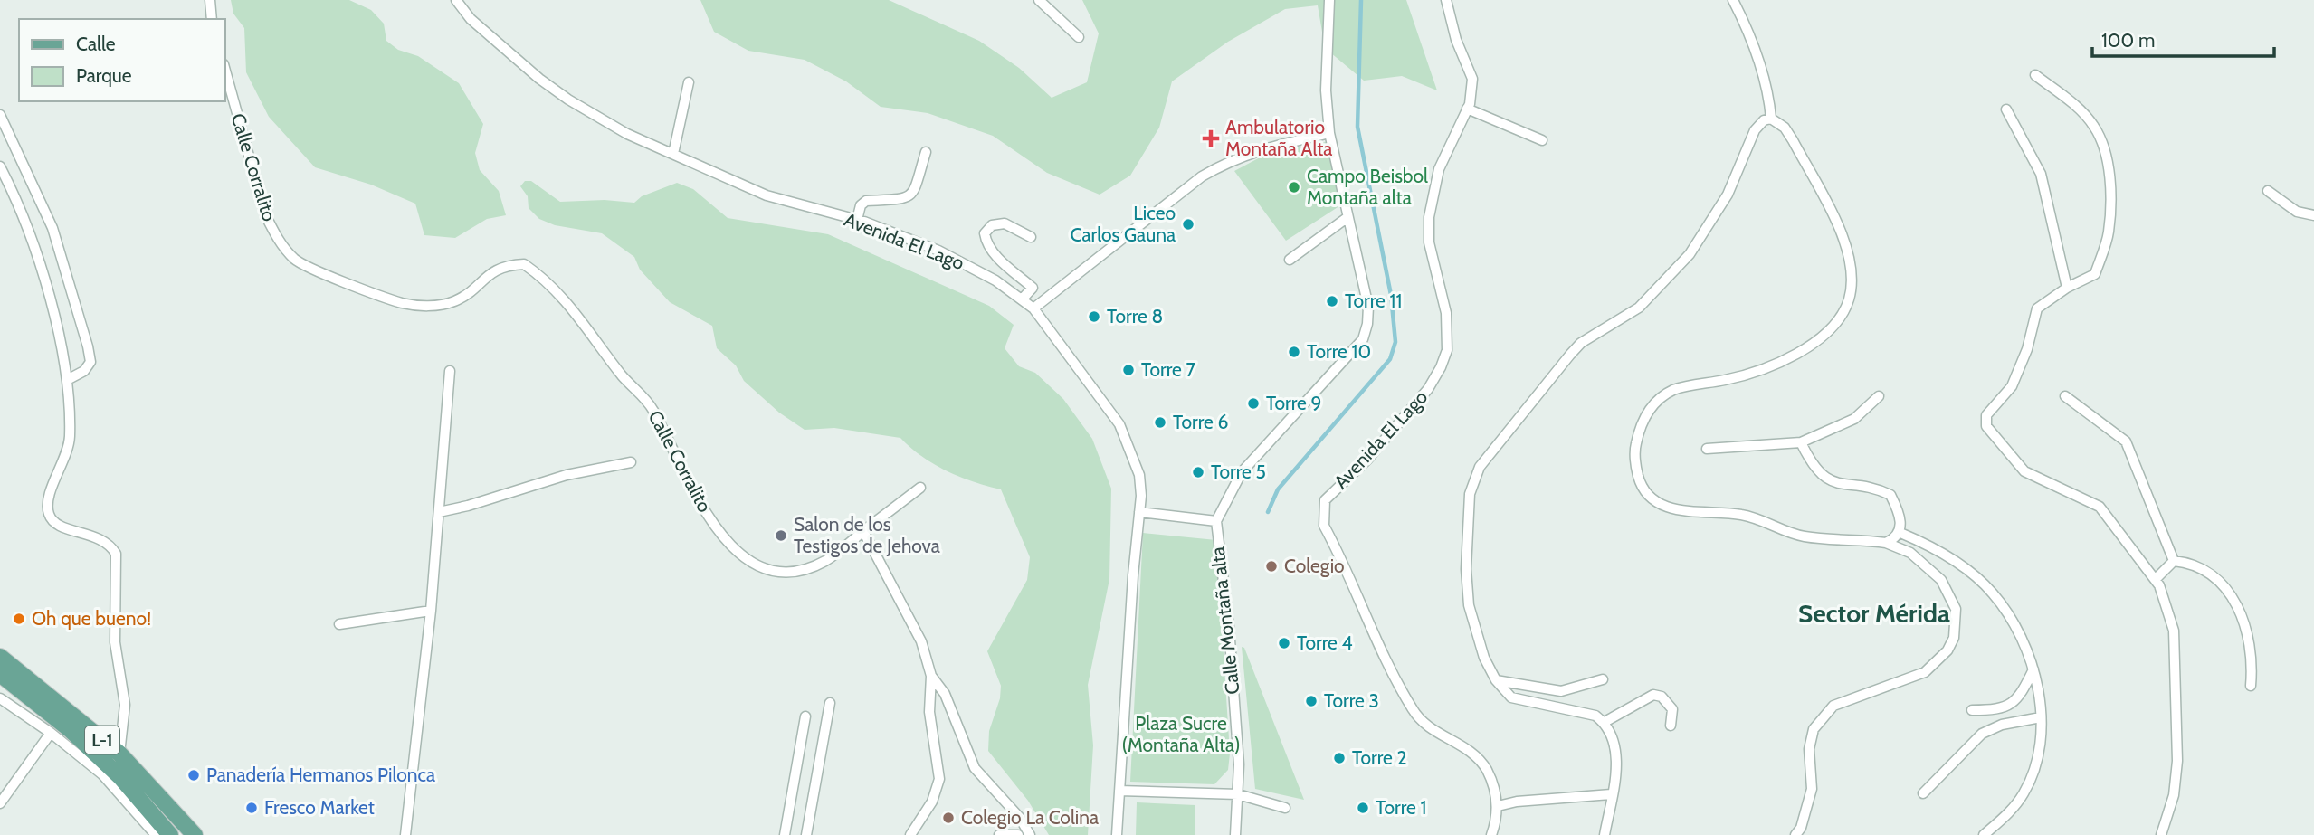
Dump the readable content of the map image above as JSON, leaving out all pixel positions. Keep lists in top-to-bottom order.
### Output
{
  "streets": {
    "main road": ["L-1"],
    "street": ["Calle Corralito", "Avenida El Lago", "Calle Montaña alta"]
  },
  "crossings": [
    ["Avenida El Lago", "Calle Montaña alta"]
  ],
  "districts": ["Sector Mérida"],
  "parks": ["Plaza Sucre (Montaña Alta)"],
  "places": {
    "health": ["Ambulatorio Montaña Alta"],
    "other": [
      "Campo Beisbol Montaña alta",
      "Liceo Carlos Gauna",
      "Torre 11",
      "Torre 8",
      "Torre 10",
      "Torre 7",
      "Torre 9",
      "Torre 6",
      "Torre 5",
      "Salon de los Testigos de Jehova",
      "Colegio",
      "Oh que bueno!",
      "Torre 4",
      "Torre 3",
      "Torre 2",
      "Panadería Hermanos Pilonca",
      "Fresco Market",
      "Torre 1",
      "Colegio La Colina"
    ]
  },
  "legend": ["Calle", "Parque"],
  "scale_bar": "100 m"
}
